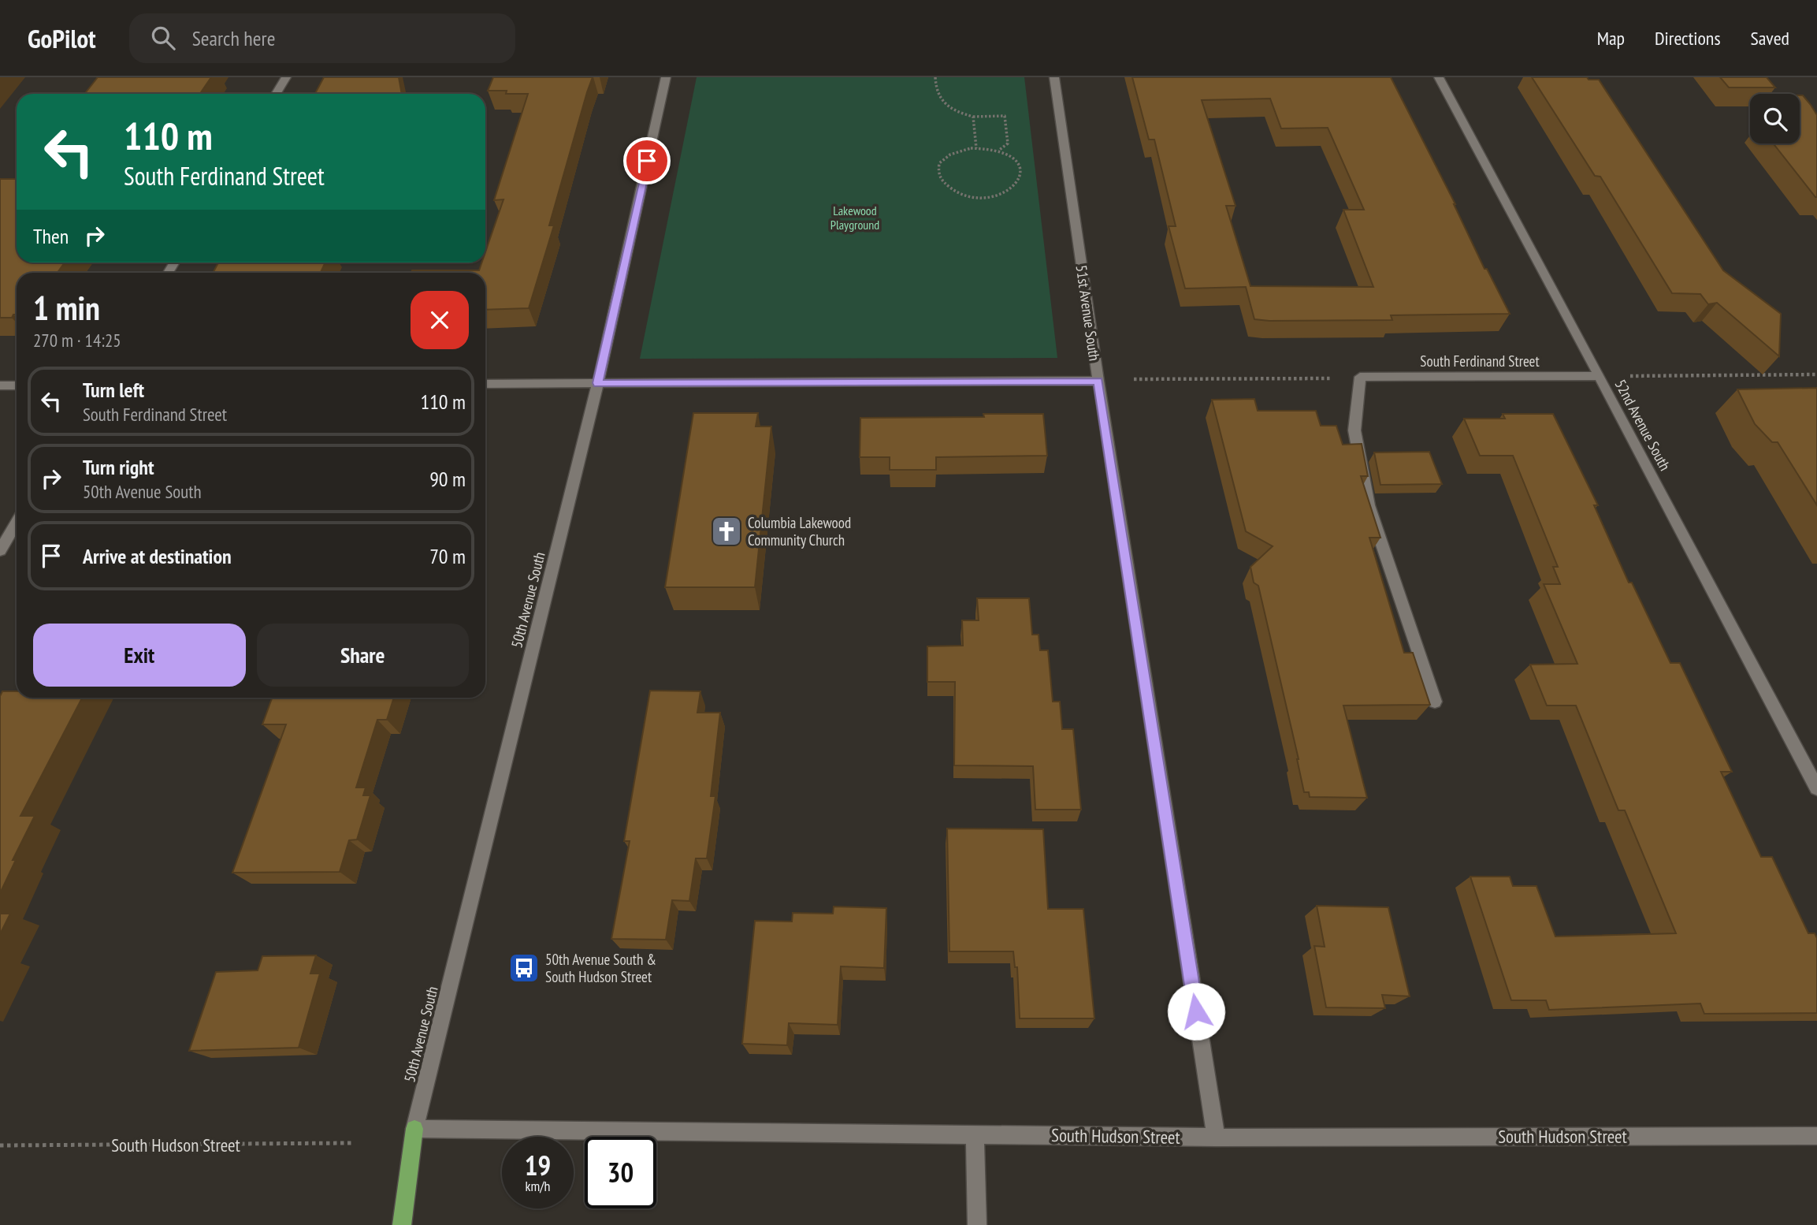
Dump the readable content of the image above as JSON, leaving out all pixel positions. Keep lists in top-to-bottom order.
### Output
{
  "streets": {
    "street": [
      "51st Avenue South",
      "South Ferdinand Street",
      "52nd Avenue South",
      "50th Avenue South",
      "South Hudson Street"
    ]
  },
  "crossings": [
    ["51st Avenue South", "South Hudson Street"],
    ["South Ferdinand Street", "52nd Avenue South"],
    ["50th Avenue South", "South Hudson Street"]
  ],
  "parks": ["Lakewood Playground"],
  "places": {
    "church": ["Columbia Lakewood Community Church"],
    "bus stop": ["50th Avenue South & South Hudson Street"]
  },
  "page": {
    "header": "GoPilot",
    "search": "Search here",
    "nav": ["Map", "Directions", "Saved"],
    "turn": ["110 m", "South Ferdinand Street"],
    "then": "Then",
    "heading": ["1 min", "270 m · 14:25"],
    "list": [
      {
        "name": "Turn left",
        "note": "South Ferdinand Street",
        "value": "110 m"
      },
      {
        "name": "Turn right",
        "note": "50th Avenue South",
        "value": "90 m"
      },
      {
        "name": "Arrive at destination",
        "value": "70 m"
      }
    ],
    "buttons": ["Exit", "Share"],
    "speed": "19 km/h",
    "limit": "30"
  }
}
